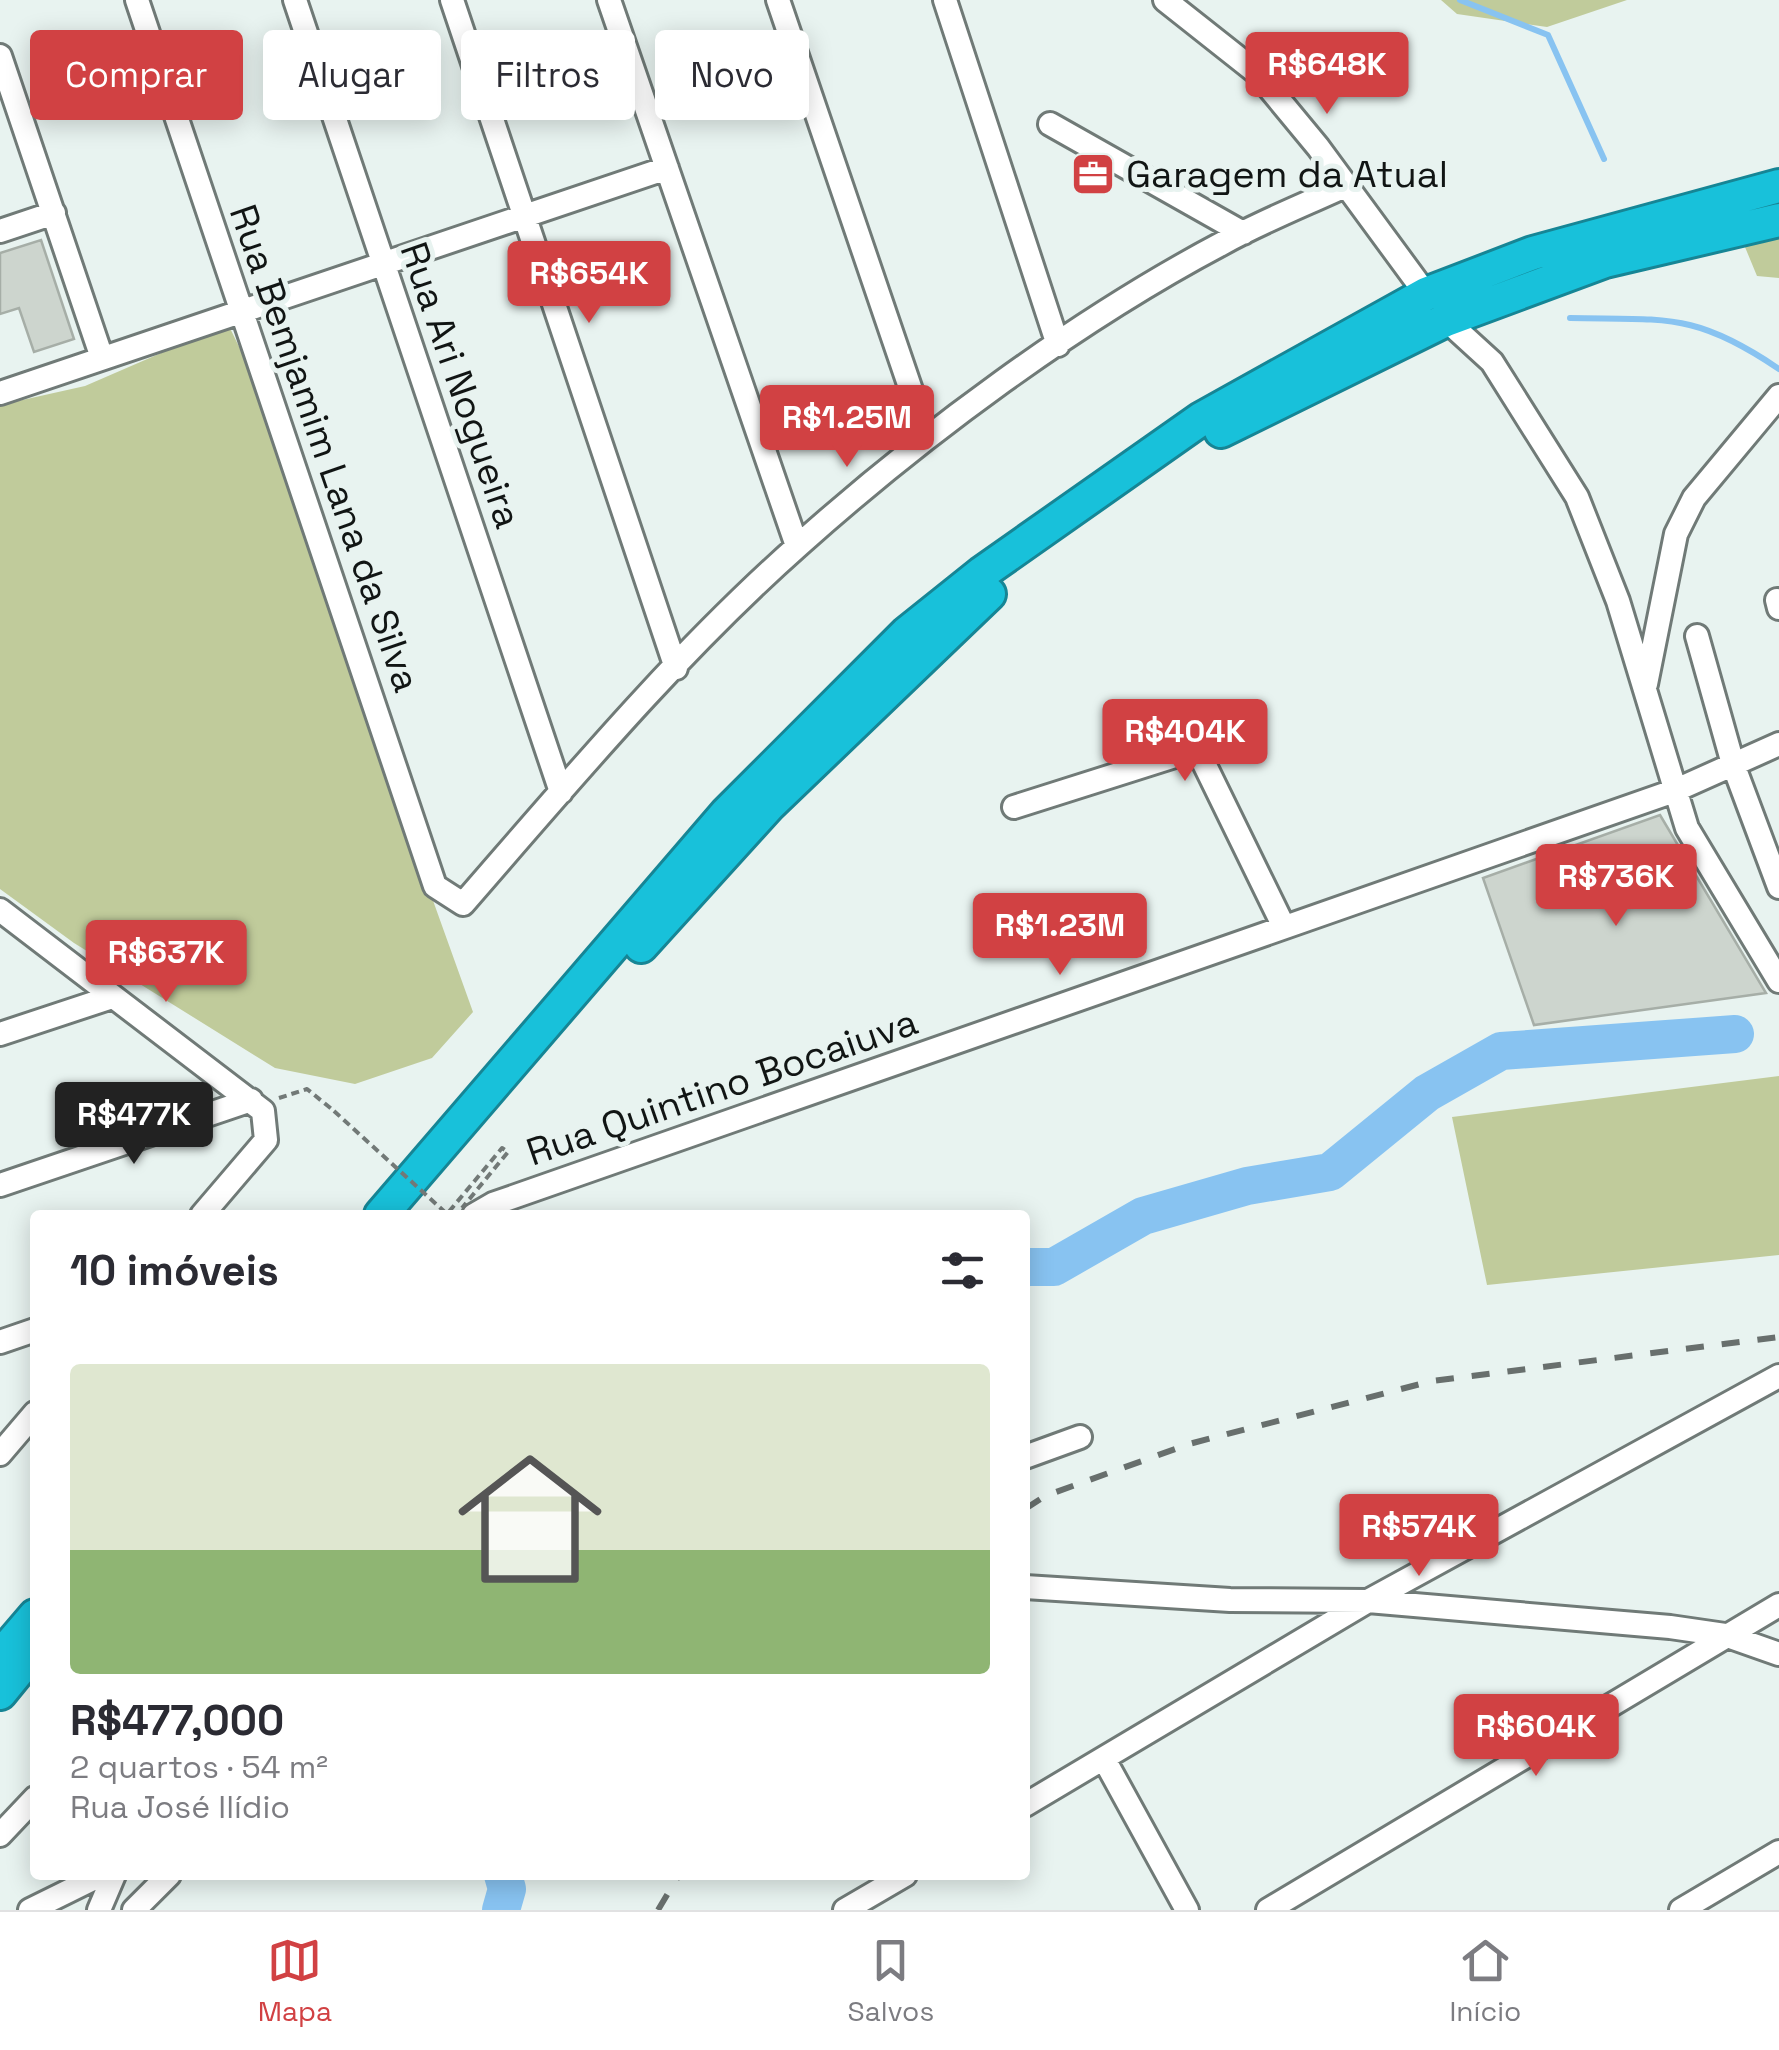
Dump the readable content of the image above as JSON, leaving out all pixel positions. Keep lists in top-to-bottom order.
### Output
{
  "streets": {
    "street": ["Rua Ari Nogueira", "Rua Bemjamim Lana da Silva", "Rua Quintino Bocaiuva"]
  },
  "crossings": [
    ["Rua Ari Nogueira", "Rua Bemjamim Lana da Silva"]
  ],
  "places": {
    "office": ["Garagem da Atual"]
  },
  "page": {
    "chip": [
      "Comprar",
      "Alugar",
      "Filtros",
      "Novo"
    ],
    "price": [
      "R$648K",
      "R$654K",
      "R$1.25M",
      "R$404K",
      "R$736K",
      "R$1.23M",
      "R$637K",
      "R$477K",
      "R$574K",
      "R$604K"
    ],
    "heading": "10 imóveis",
    "list": [
      {
        "name": "R$477,000",
        "note": "2 quartos · 54 m² · Rua José Ilídio"
      }
    ],
    "tabs": ["Mapa", "Salvos", "Início"]
  }
}
